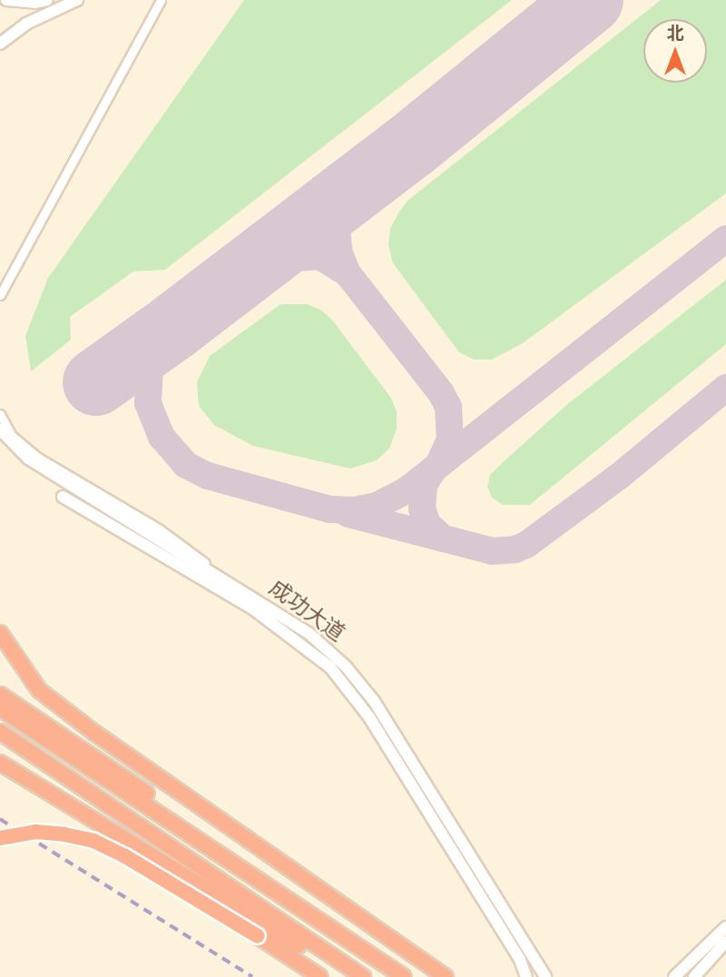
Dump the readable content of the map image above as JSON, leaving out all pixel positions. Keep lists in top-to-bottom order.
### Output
{
  "streets": {
    "main road": ["成功大道"]
  },
  "north": "top"
}
